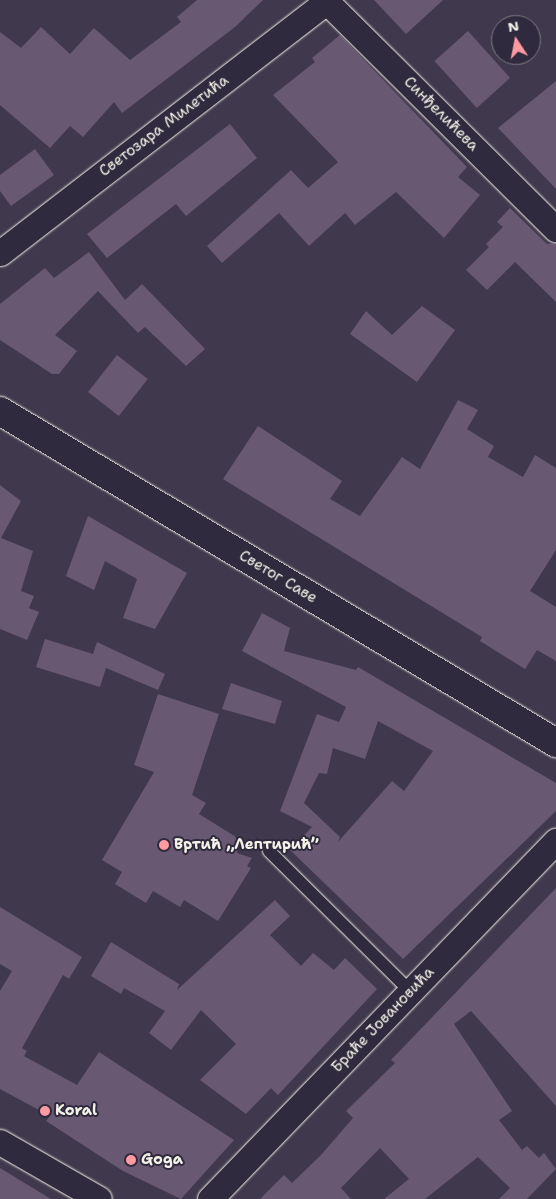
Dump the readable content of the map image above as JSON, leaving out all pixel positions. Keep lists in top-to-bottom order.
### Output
{
  "streets": {
    "street": [
      "Синђелићева",
      "Светозара Милетића",
      "Светог Саве",
      "Браће Јовановића"
    ]
  },
  "crossings": [
    ["Синђелићева", "Светозара Милетића"]
  ],
  "places": ["Вртић „Лептирић”", "Koral", "Goga"],
  "north": "top"
}
